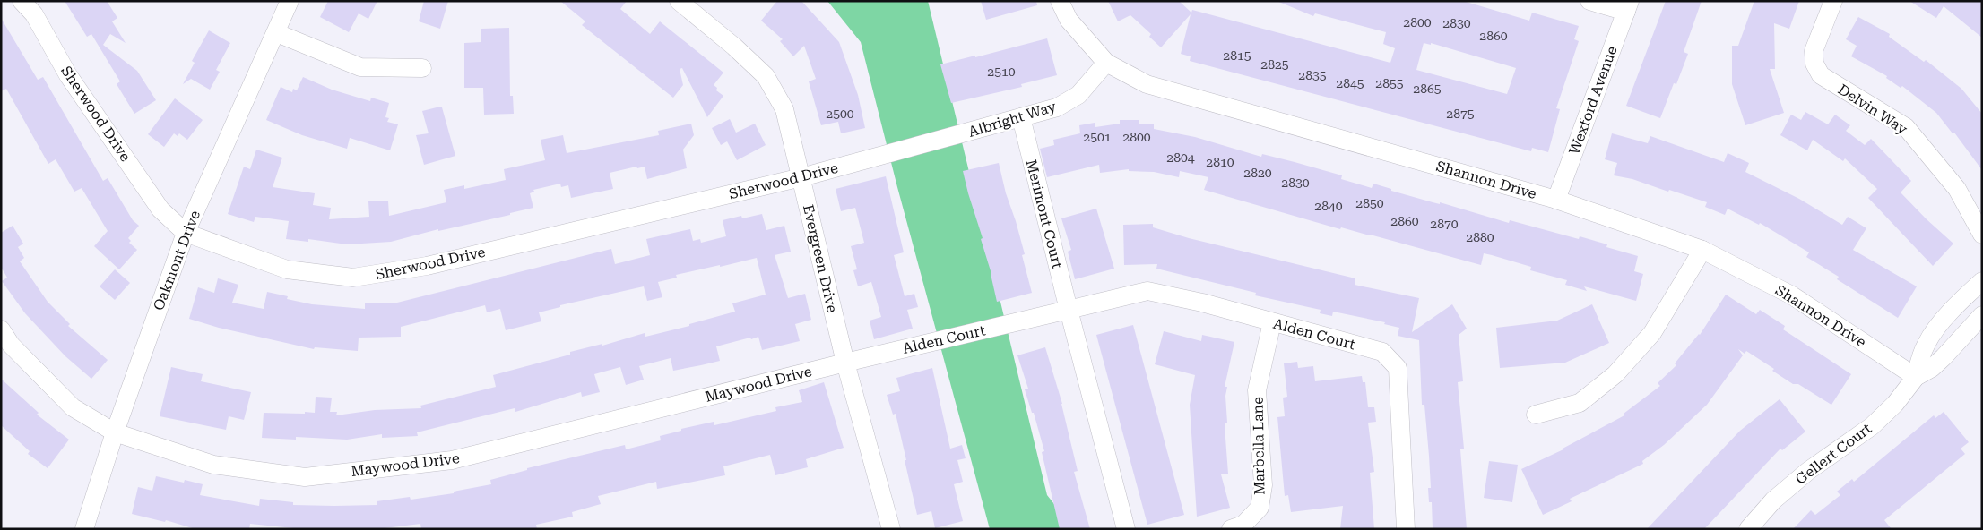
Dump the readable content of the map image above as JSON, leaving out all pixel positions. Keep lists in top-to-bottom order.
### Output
{
  "streets": {
    "street": [
      "Wexford Avenue",
      "Delvin Way",
      "Sherwood Drive",
      "Albright Way",
      "Shannon Drive",
      "Merimont Court",
      "Evergreen Drive",
      "Oakmont Drive",
      "Alden Court",
      "Maywood Drive",
      "Marbella Lane",
      "Gellert Court"
    ]
  },
  "crossings": [
    ["Wexford Avenue", "Shannon Drive"],
    ["Sherwood Drive", "Albright Way"],
    ["Sherwood Drive", "Evergreen Drive"],
    ["Sherwood Drive", "Oakmont Drive"],
    ["Albright Way", "Shannon Drive"],
    ["Albright Way", "Merimont Court"],
    ["Shannon Drive", "Gellert Court"],
    ["Merimont Court", "Alden Court"],
    ["Evergreen Drive", "Alden Court"],
    ["Evergreen Drive", "Maywood Drive"],
    ["Oakmont Drive", "Maywood Drive"],
    ["Alden Court", "Maywood Drive"],
    ["Alden Court", "Marbella Lane"]
  ],
  "house_numbers": [
    "2800",
    "2830",
    "2860",
    "2815",
    "2825",
    "2510",
    "2835",
    "2845",
    "2855",
    "2865",
    "2500",
    "2875",
    "2501",
    "2800",
    "2804",
    "2810",
    "2820",
    "2830",
    "2850",
    "2840",
    "2860",
    "2870",
    "2880"
  ]
}
